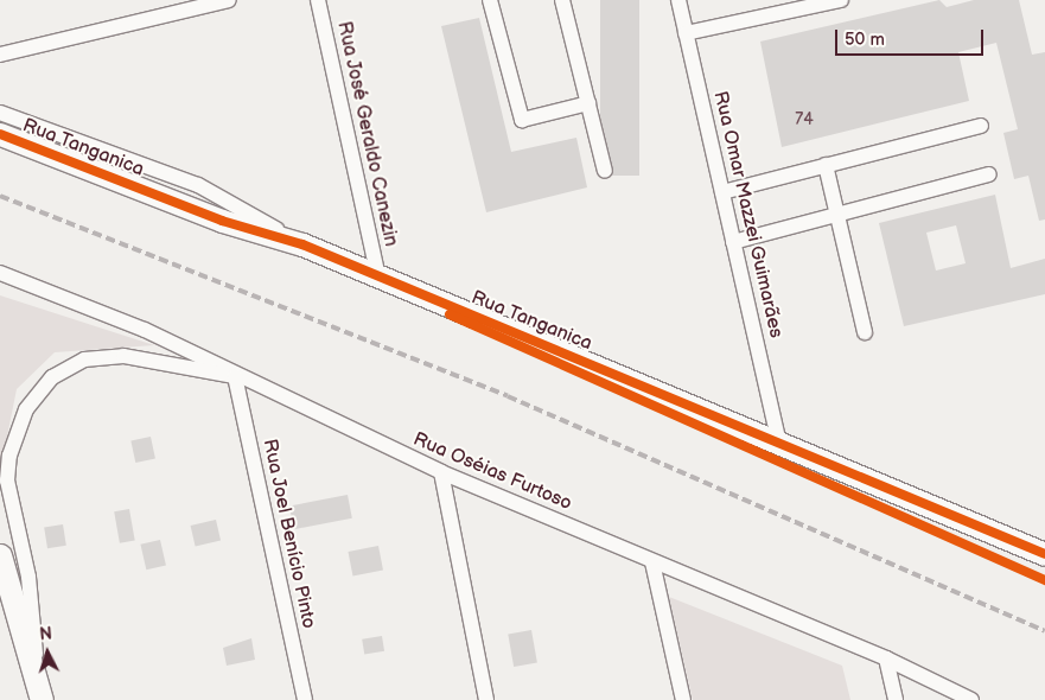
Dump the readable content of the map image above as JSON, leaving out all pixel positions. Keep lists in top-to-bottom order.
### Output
{
  "streets": {
    "street": [
      "Rua José Geraldo Canezin",
      "Rua Tanganica",
      "Rua Omar Mazzei Guimarães",
      "Rua Oséias Furtoso",
      "Rua Joel Benício Pinto"
    ]
  },
  "crossings": [
    ["Rua José Geraldo Canezin", "Rua Tanganica"],
    ["Rua Tanganica", "Rua Omar Mazzei Guimarães"],
    ["Rua Oséias Furtoso", "Rua Joel Benício Pinto"]
  ],
  "house_numbers": ["74"],
  "scale_bar": "50 m",
  "north": "top"
}
